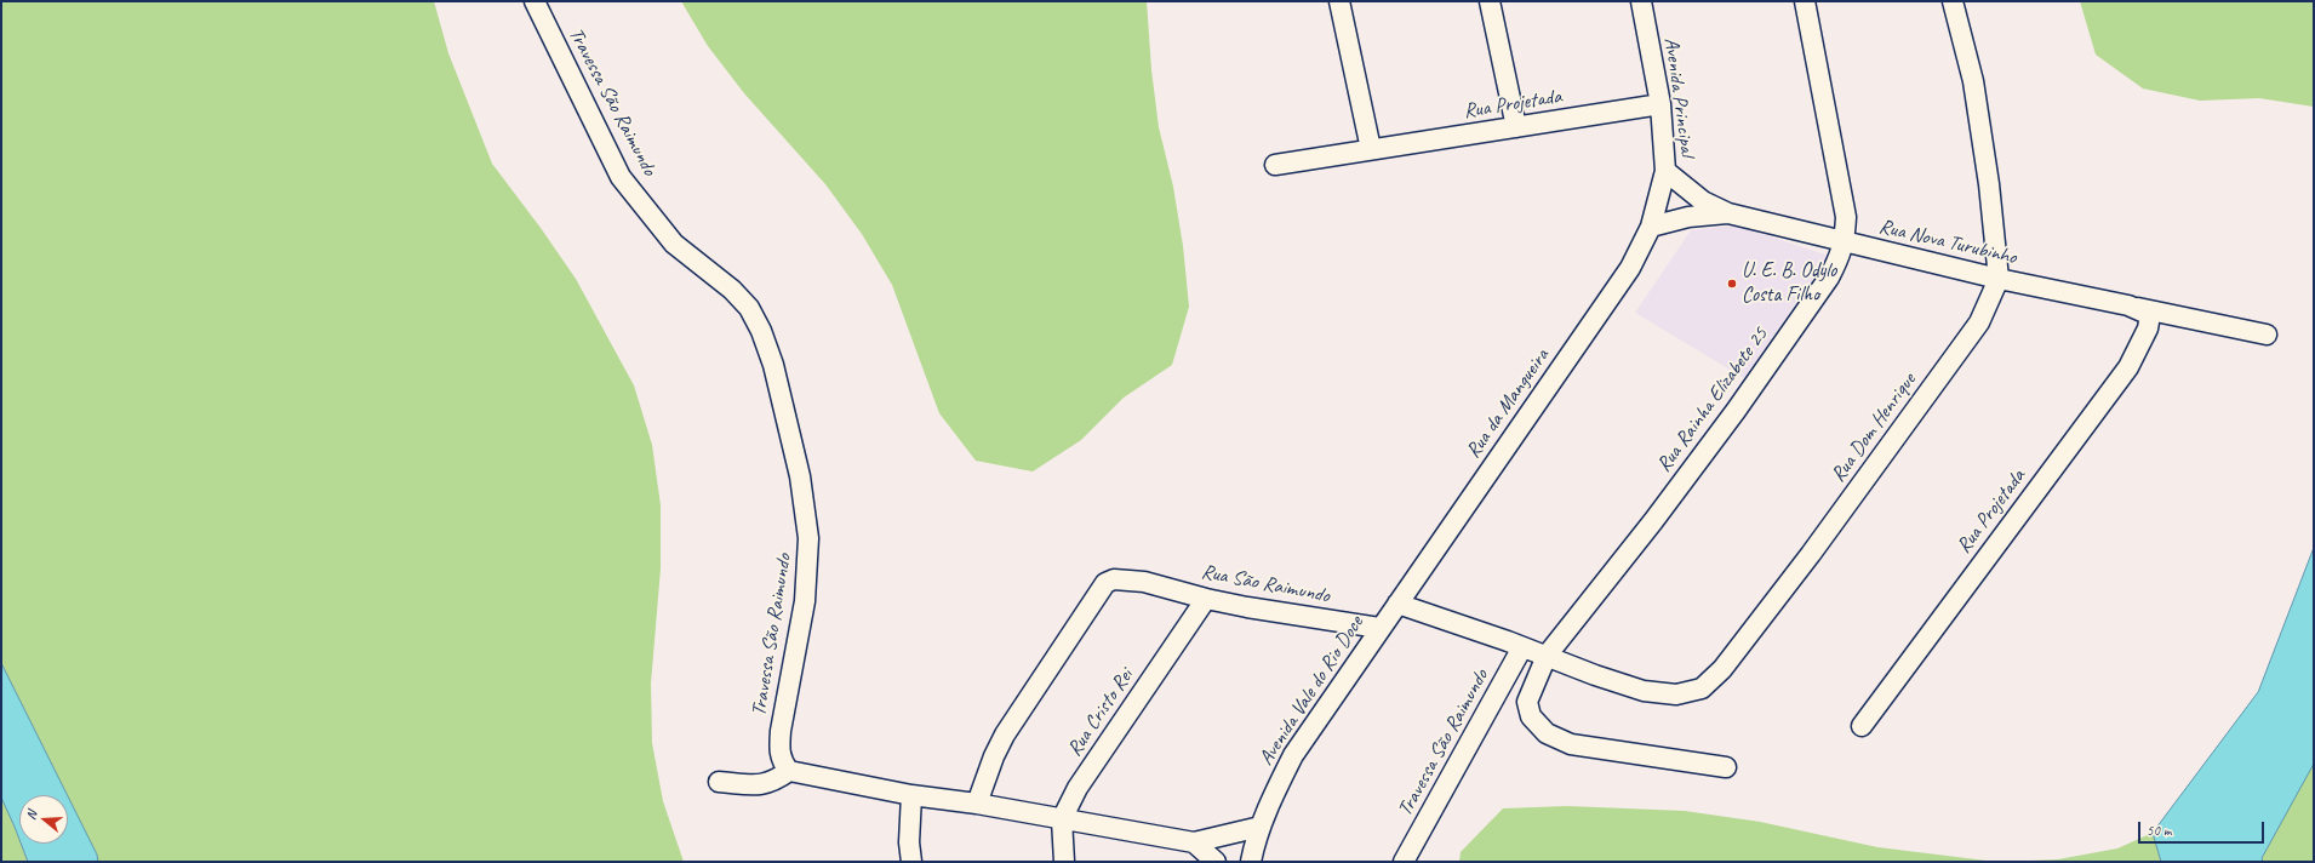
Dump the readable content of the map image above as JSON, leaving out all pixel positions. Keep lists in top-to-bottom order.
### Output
{
  "streets": {
    "street": [
      "Avenida Principal",
      "Travessa São Raimundo",
      "Rua Projetada",
      "Rua Nova Turubinho",
      "Rua Rainha Elizabete 25",
      "Rua da Mangueira",
      "Rua Dom Henrique",
      "Rua São Raimundo",
      "Avenida Vale do Rio Doce",
      "Rua Cristo Rei"
    ]
  },
  "crossings": [
    ["Avenida Principal", "Rua Projetada"],
    ["Avenida Principal", "Rua Nova Turubinho"],
    ["Avenida Principal", "Rua da Mangueira"],
    ["Rua Projetada", "Rua Nova Turubinho"],
    ["Rua Nova Turubinho", "Rua Rainha Elizabete 25"],
    ["Rua Nova Turubinho", "Rua da Mangueira"],
    ["Rua Nova Turubinho", "Rua Dom Henrique"],
    ["Rua Rainha Elizabete 25", "Rua Dom Henrique"],
    ["Rua da Mangueira", "Avenida Vale do Rio Doce"],
    ["Rua São Raimundo", "Avenida Vale do Rio Doce"],
    ["Rua São Raimundo", "Rua Cristo Rei"]
  ],
  "places": ["U. E. B. Odylo Costa Filho"],
  "scale_bar": "50 m",
  "north": "left"
}
